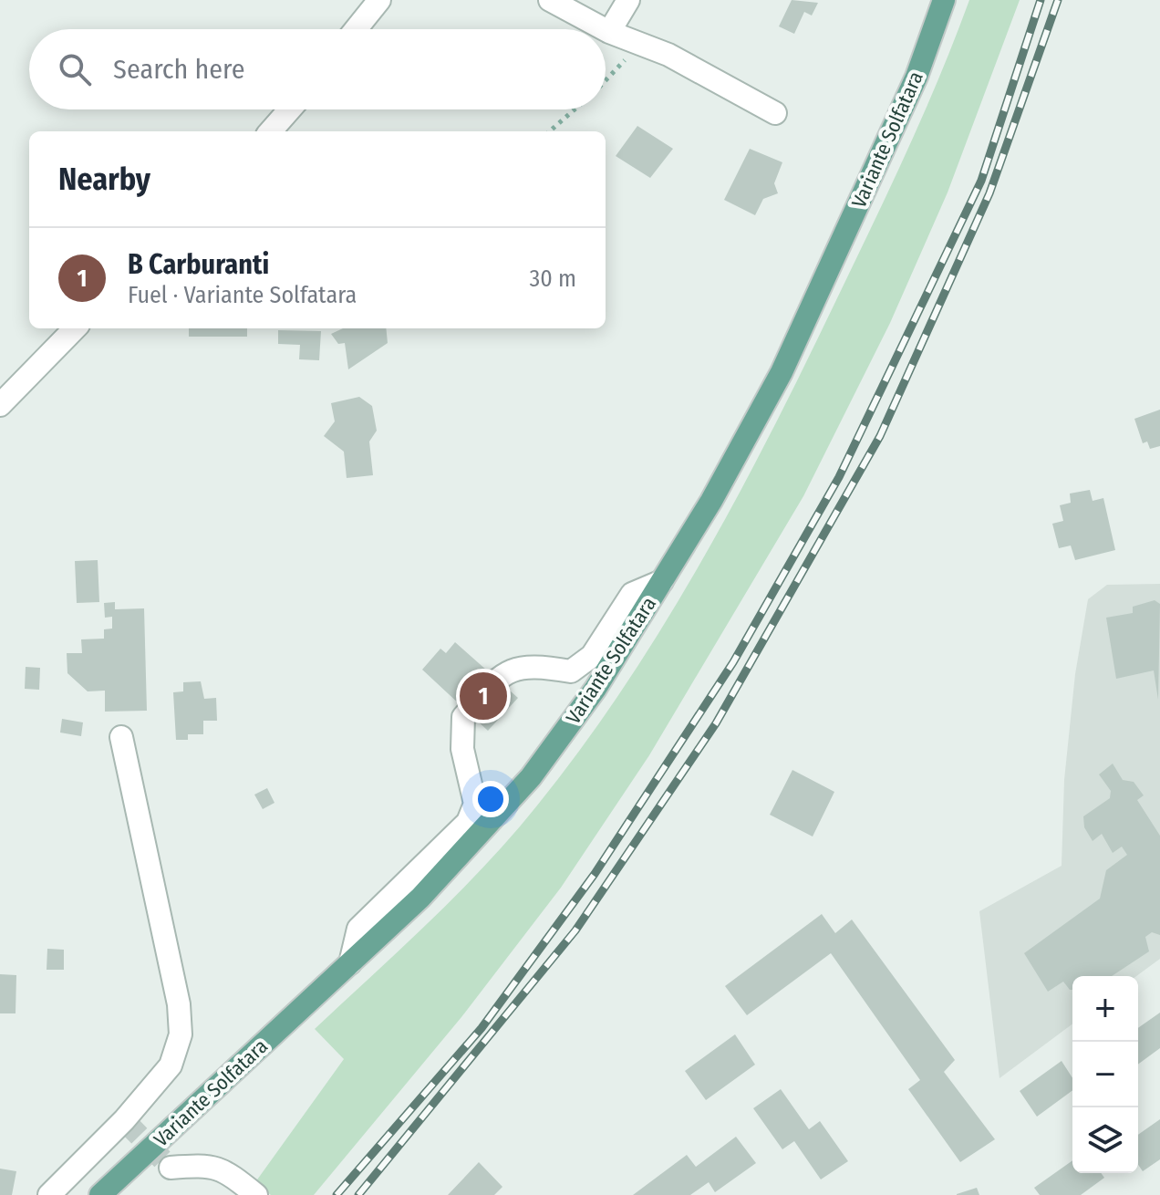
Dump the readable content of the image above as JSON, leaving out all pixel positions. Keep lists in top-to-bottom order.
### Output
{
  "streets": {
    "main road": ["Variante Solfatara"]
  },
  "page": {
    "search": "Search here",
    "heading": "Nearby",
    "list": [
      {
        "mark": "1",
        "name": "B Carburanti",
        "note": "Fuel · Variante Solfatara",
        "value": "30 m"
      }
    ],
    "pins": "1",
    "map_buttons": ["+", "−"]
  }
}
